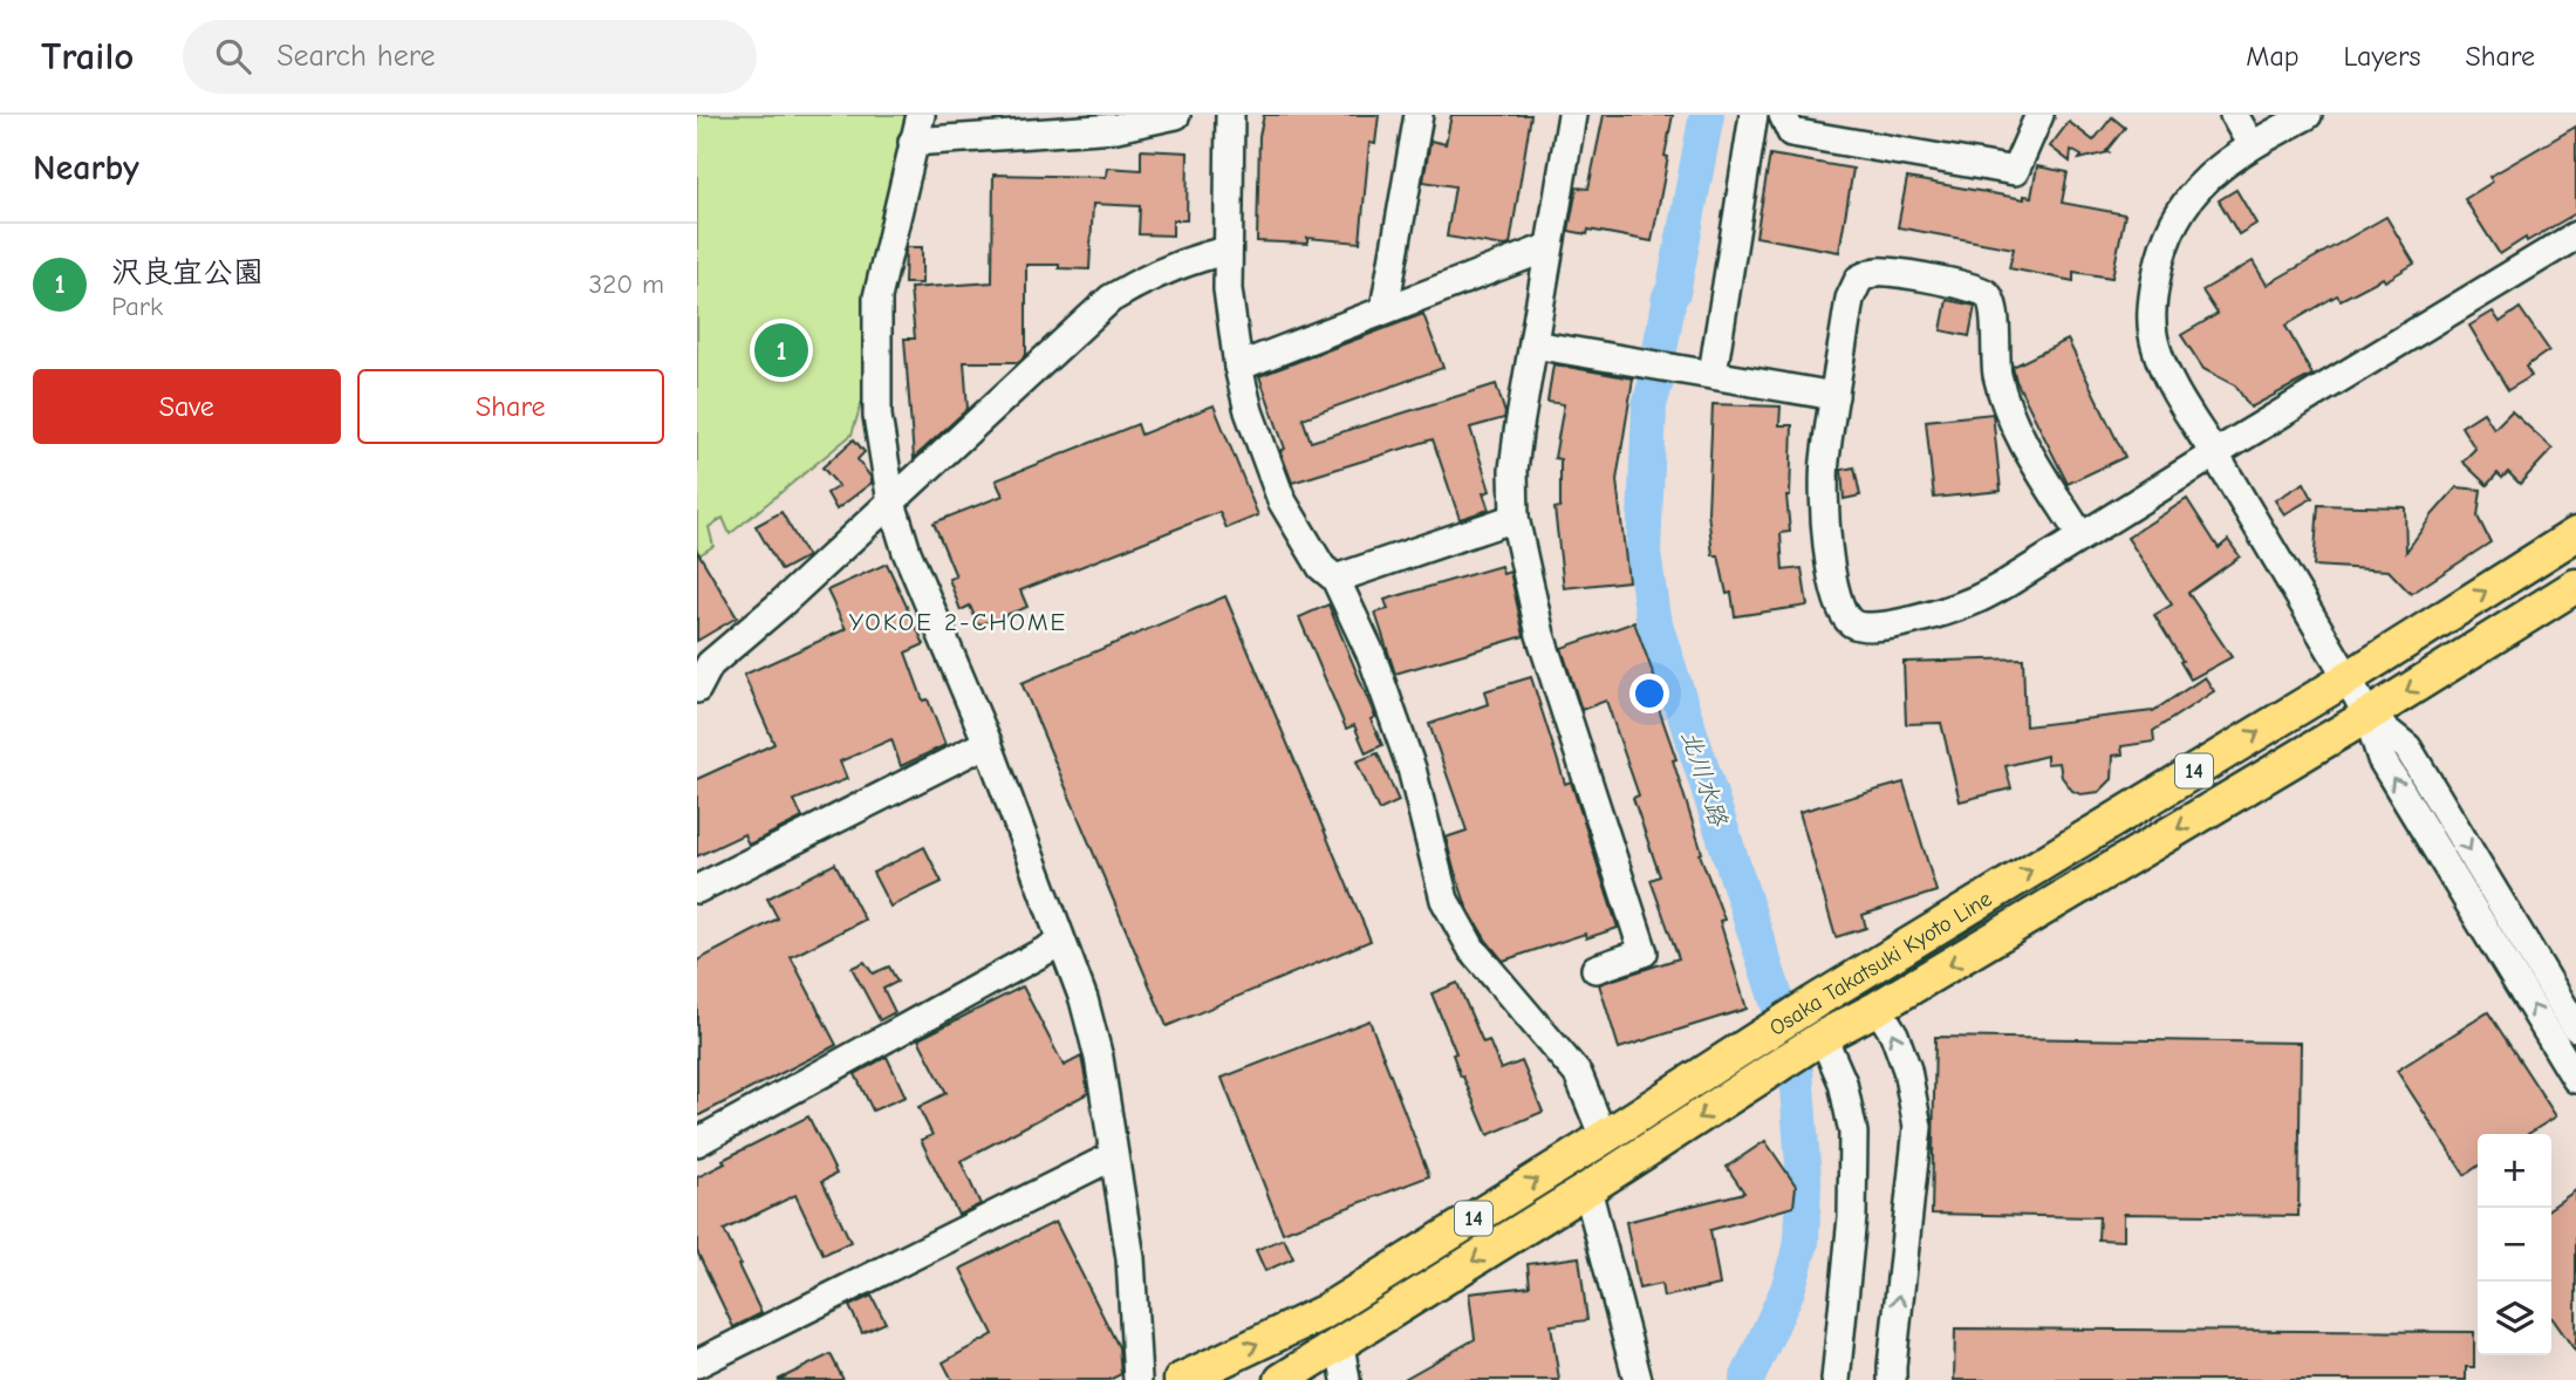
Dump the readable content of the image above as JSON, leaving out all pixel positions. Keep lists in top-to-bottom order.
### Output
{
  "streets": {
    "main road": ["14", "Osaka Takatsuki Kyoto Line"]
  },
  "districts": ["YOKOE 2-CHOME"],
  "water": ["北川水路"],
  "page": {
    "header": "Trailo",
    "search": "Search here",
    "nav": ["Map", "Layers", "Share"],
    "heading": "Nearby",
    "list": [
      {
        "mark": "1",
        "name": "沢良宜公園",
        "note": "Park",
        "value": "320 m"
      }
    ],
    "pins": "1",
    "buttons": ["Save", "Share"],
    "map_buttons": ["+", "−"]
  }
}
